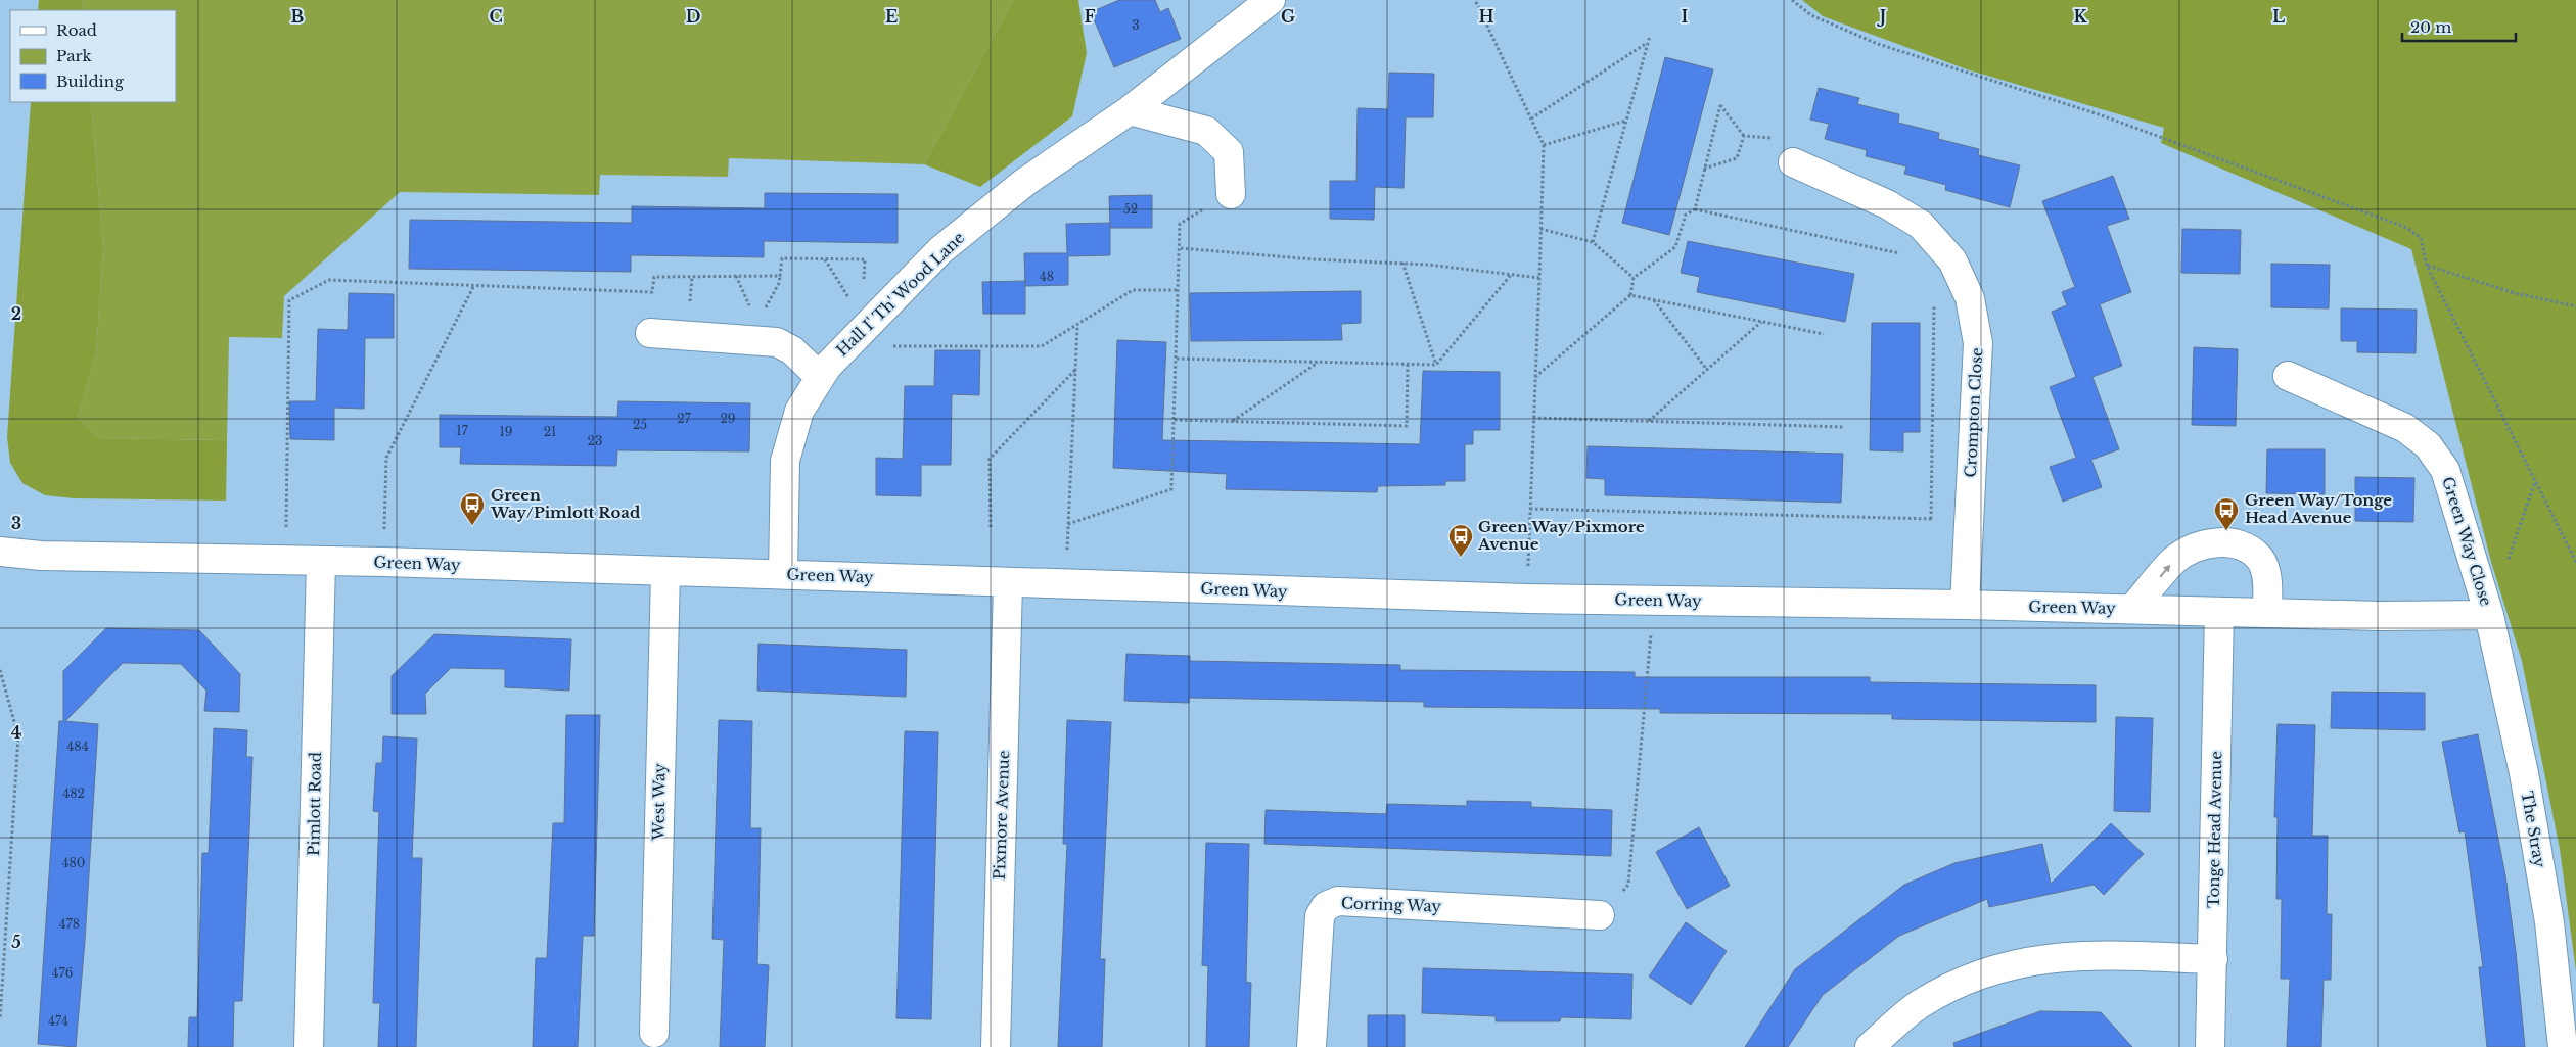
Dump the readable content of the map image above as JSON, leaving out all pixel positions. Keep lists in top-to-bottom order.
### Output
{
  "streets": {
    "street": [
      "Hall I' Th' Wood Lane",
      "Crompton Close",
      "Green Way Close",
      "Green Way",
      "West Way",
      "Pimlott Road",
      "Pixmore Avenue",
      "Tonge Head Avenue",
      "The Stray",
      "Corring Way"
    ]
  },
  "crossings": [
    ["Hall I' Th' Wood Lane", "Green Way"],
    ["Crompton Close", "Green Way"],
    ["Green Way Close", "Green Way"],
    ["Green Way Close", "The Stray"],
    ["Green Way", "West Way"],
    ["Green Way", "Pimlott Road"],
    ["Green Way", "Pixmore Avenue"],
    ["Green Way", "Tonge Head Avenue"],
    ["Green Way", "The Stray"]
  ],
  "places": {
    "bus stop": ["Green Way/Pimlott Road", "Green Way/Tonge Head Avenue", "Green Way/Pixmore Avenue"]
  },
  "house_numbers": [
    "3",
    "52",
    "48",
    "27",
    "29",
    "25",
    "17",
    "19",
    "21",
    "23",
    "484",
    "482",
    "480",
    "478",
    "476",
    "474"
  ],
  "legend": ["Road", "Park", "Building"],
  "scale_bar": "20 m",
  "grid": {
    "columns": [
      "B",
      "C",
      "D",
      "E",
      "F",
      "G",
      "H",
      "I",
      "J",
      "K",
      "L"
    ],
    "rows": [
      "2",
      "3",
      "4",
      "5"
    ]
  }
}
